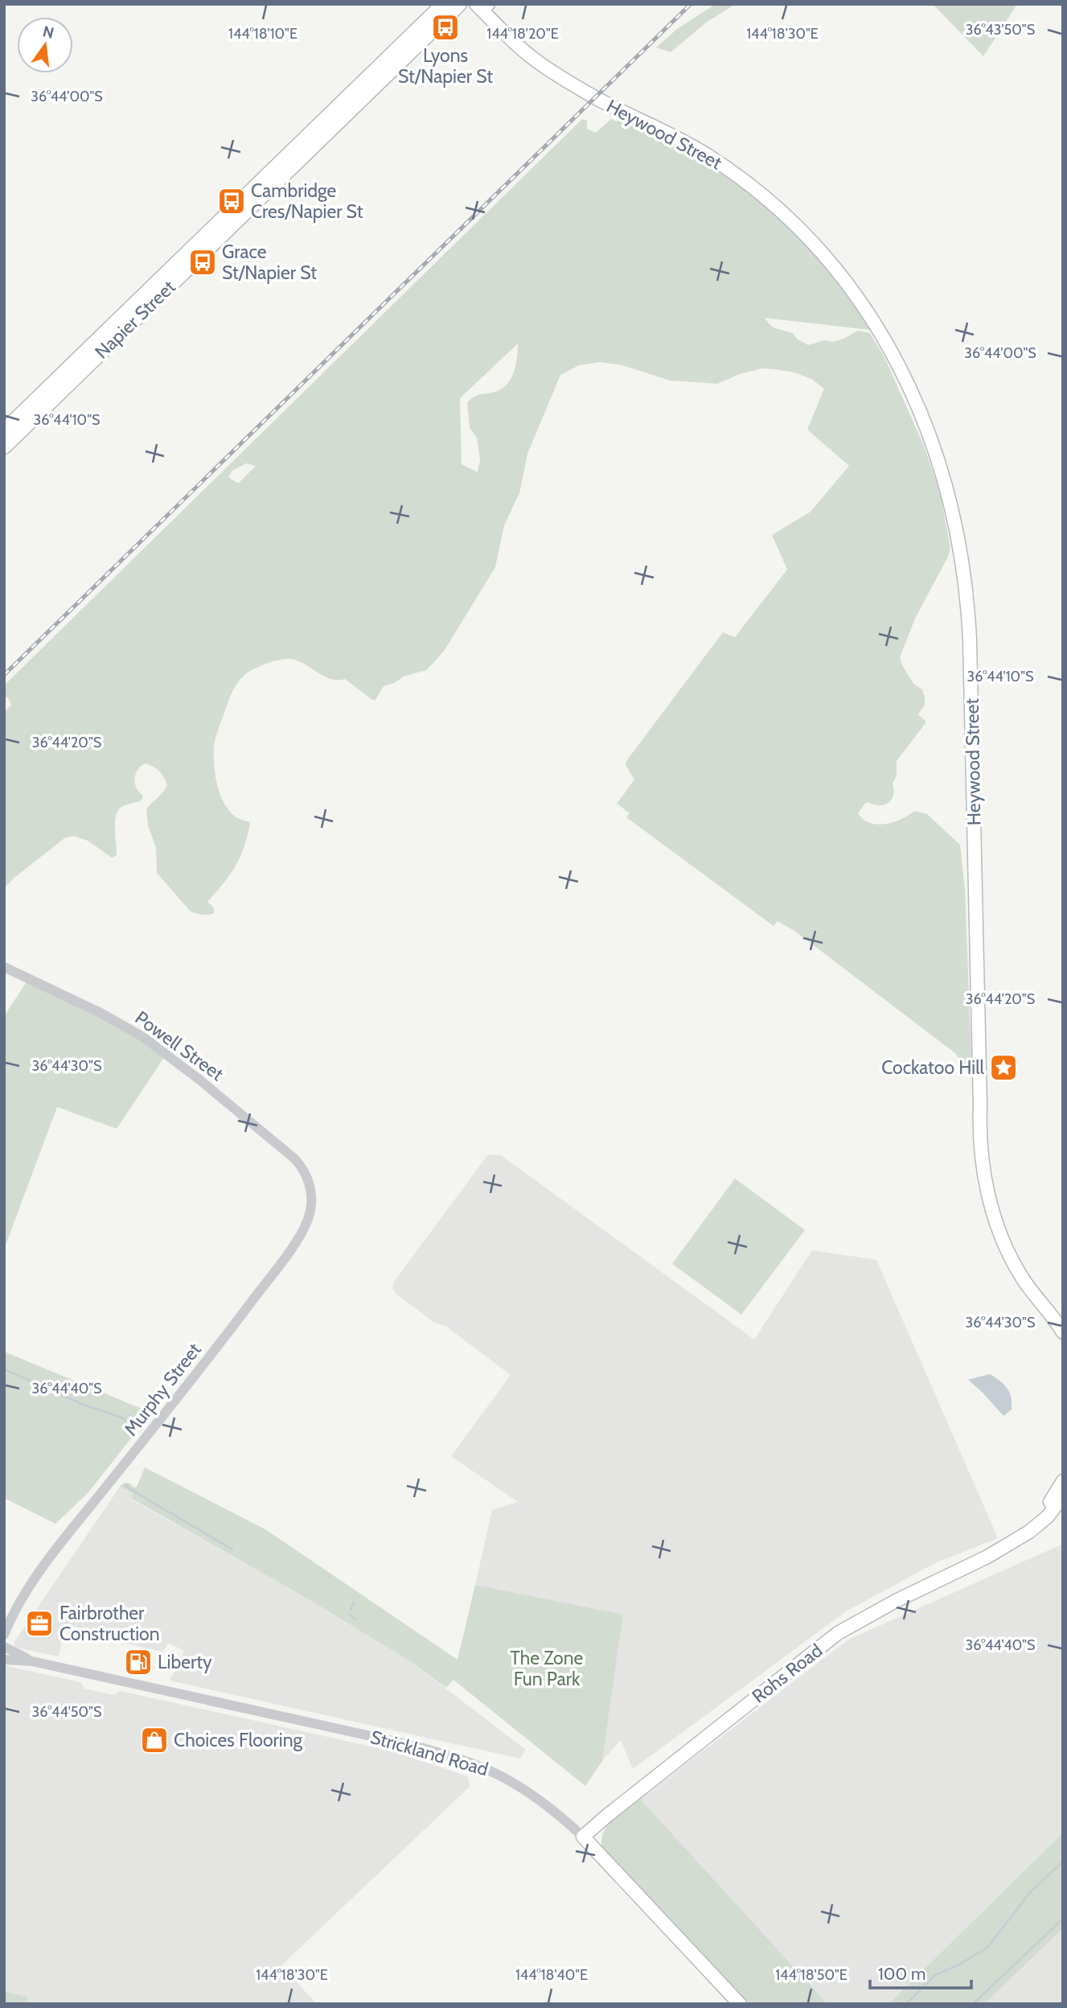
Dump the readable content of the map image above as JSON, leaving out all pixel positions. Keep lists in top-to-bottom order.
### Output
{
  "streets": {
    "highway": ["Napier Street"],
    "main road": ["Heywood Street", "Rohs Road", "Strickland Road"],
    "street": ["Powell Street", "Murphy Street"]
  },
  "crossings": [
    ["Powell Street", "Murphy Street"],
    ["Rohs Road", "Strickland Road"]
  ],
  "parks": ["The Zone Fun Park"],
  "places": {
    "bus stop": ["Lyons St/Napier St", "Cambridge Cres/Napier St", "Grace St/Napier St"],
    "place": ["Cockatoo Hill"],
    "office": ["Fairbrother Construction"],
    "fuel station": ["Liberty"],
    "shop": ["Choices Flooring"]
  },
  "scale_bar": "100 m",
  "north": "top",
  "coordinates": [
    "36°43'50\"S",
    "144°18'20\"E",
    "144°18'30\"E",
    "144°18'10\"E",
    "36°44'00\"S",
    "36°44'10\"S",
    "36°44'20\"S",
    "36°44'30\"S",
    "36°44'40\"S",
    "36°44'50\"S",
    "144°18'40\"E",
    "144°18'50\"E"
  ]
}
